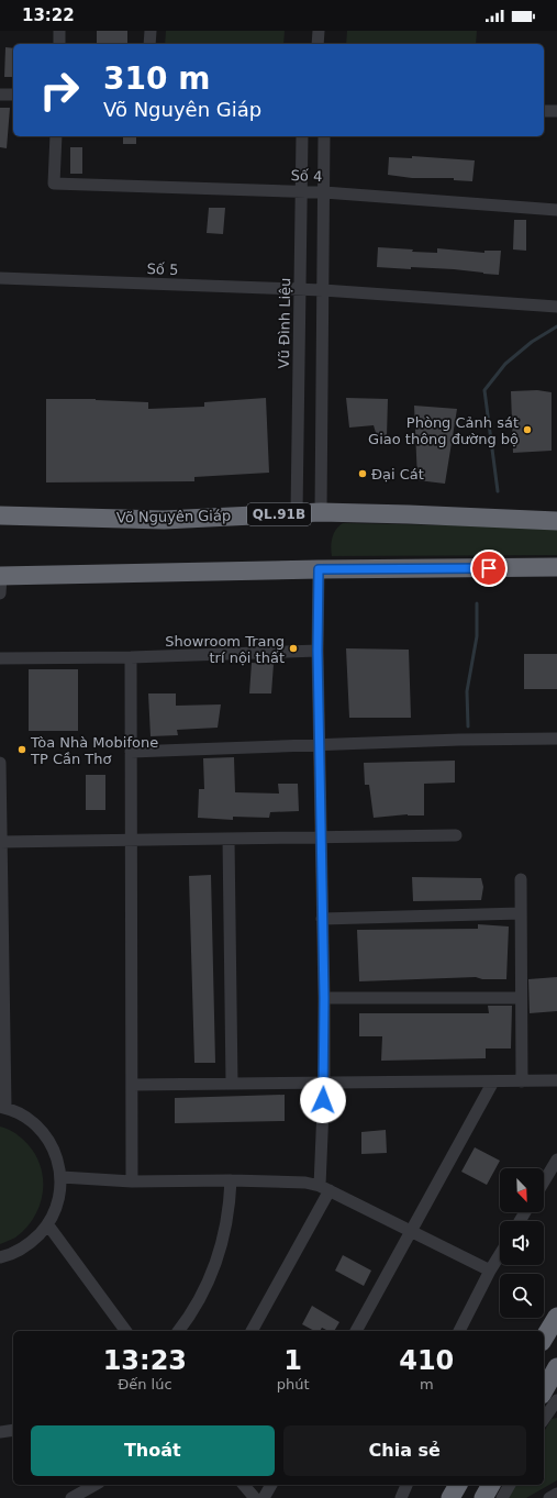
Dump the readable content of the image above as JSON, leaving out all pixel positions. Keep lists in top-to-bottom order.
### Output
{
  "streets": {
    "highway": ["QL.91B", "Võ Nguyên Giáp"],
    "street": ["Số 4", "Số 5", "Vũ Đình Liệu"]
  },
  "crossings": [
    ["Số 4", "Vũ Đình Liệu"],
    ["Số 5", "Vũ Đình Liệu"],
    ["Vũ Đình Liệu", "Võ Nguyên Giáp"]
  ],
  "places": [
    "Phòng Cảnh sát Giao thông đường bộ",
    "Đại Cát",
    "Showroom Trang trí nội thất",
    "Tòa Nhà Mobifone TP Cần Thơ"
  ],
  "north": "bottom right",
  "page": {
    "status": "13:22",
    "turn": ["310 m", "Võ Nguyên Giáp"],
    "eta": [
      "13:23",
      "Đến lúc",
      "1",
      "phút",
      "410",
      "m"
    ],
    "buttons": ["Thoát", "Chia sẻ"]
  }
}
